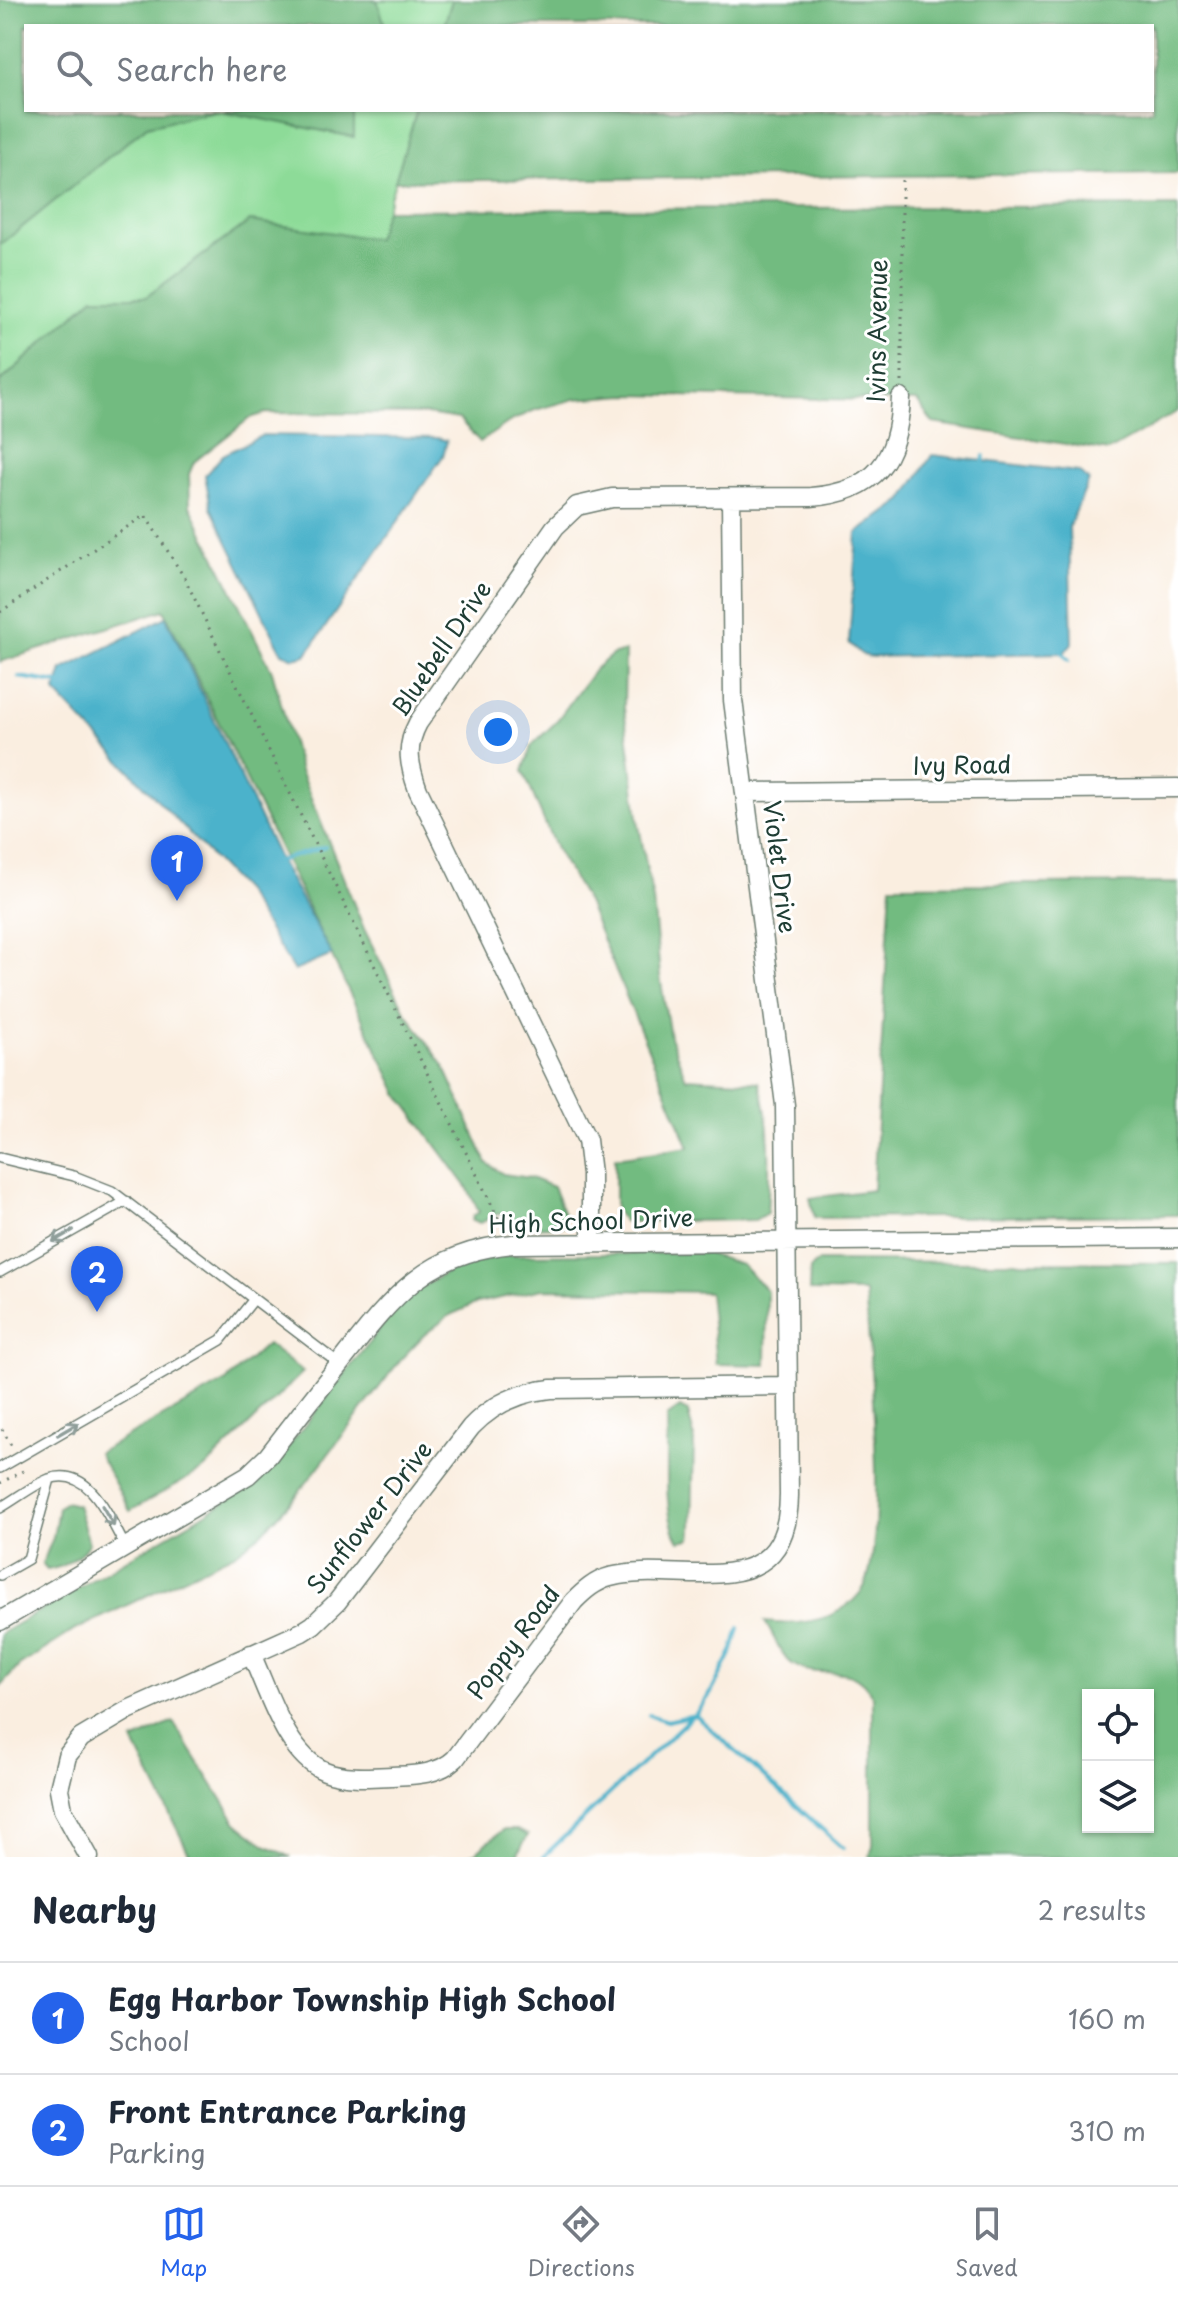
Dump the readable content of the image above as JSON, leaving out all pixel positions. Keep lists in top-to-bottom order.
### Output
{
  "streets": {
    "street": [
      "Ivins Avenue",
      "Bluebell Drive",
      "Ivy Road",
      "Violet Drive",
      "High School Drive",
      "Sunflower Drive",
      "Poppy Road"
    ]
  },
  "crossings": [
    ["Ivins Avenue", "Bluebell Drive"],
    ["Bluebell Drive", "Violet Drive"],
    ["Bluebell Drive", "High School Drive"],
    ["Ivy Road", "Violet Drive"],
    ["Violet Drive", "High School Drive"],
    ["Violet Drive", "Poppy Road"],
    ["High School Drive", "Poppy Road"],
    ["Sunflower Drive", "Poppy Road"]
  ],
  "page": {
    "search": "Search here",
    "pins": ["1", "2"],
    "heading": ["Nearby", "2 results"],
    "list": [
      {
        "mark": "1",
        "name": "Egg Harbor Township High School",
        "note": "School",
        "value": "160 m"
      },
      {
        "mark": "2",
        "name": "Front Entrance Parking",
        "note": "Parking",
        "value": "310 m"
      }
    ],
    "nav": ["Map", "Directions", "Saved"]
  }
}
